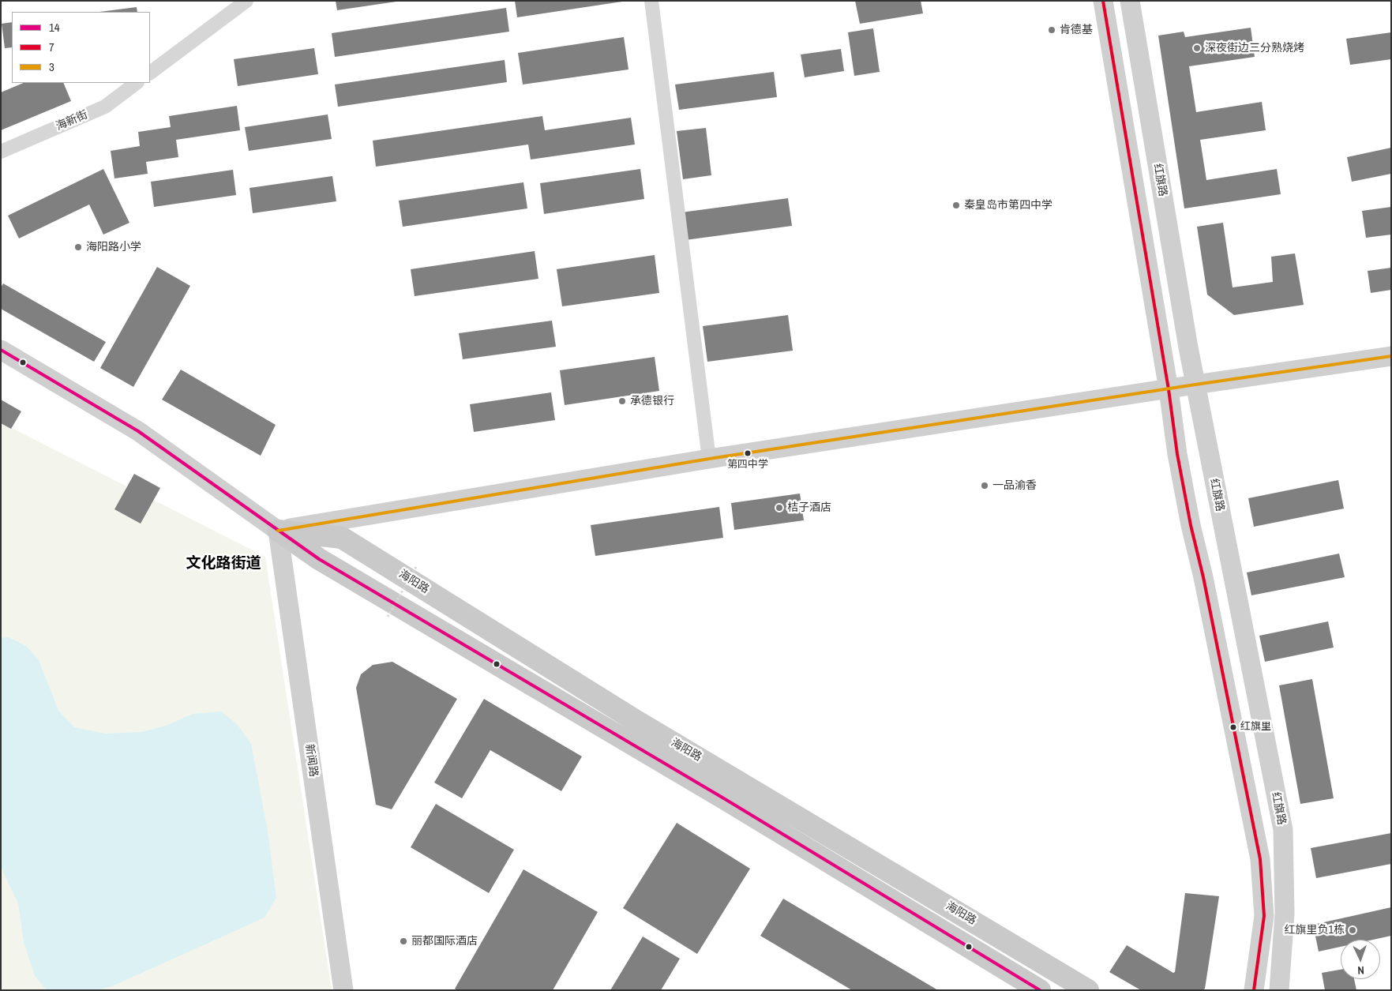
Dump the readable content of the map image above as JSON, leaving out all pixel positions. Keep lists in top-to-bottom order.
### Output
{
  "streets": {
    "main road": ["红旗路", "海阳路", "新闻路"],
    "street": ["海新街"]
  },
  "crossings": [
    ["海阳路", "新闻路"]
  ],
  "districts": ["文化路街道"],
  "places": [
    "肯德基",
    "深夜街边三分熟烧烤",
    "秦皇岛市第四中学",
    "海阳路小学",
    "承德银行",
    "第四中学",
    "一品渝香",
    "桔子酒店",
    "红旗里",
    "红旗里负1栋",
    "丽都国际酒店"
  ],
  "lines": ["transit line 7", "transit line 14", "transit line 3"],
  "legend": ["14", "7", "3"],
  "north": "bottom"
}
